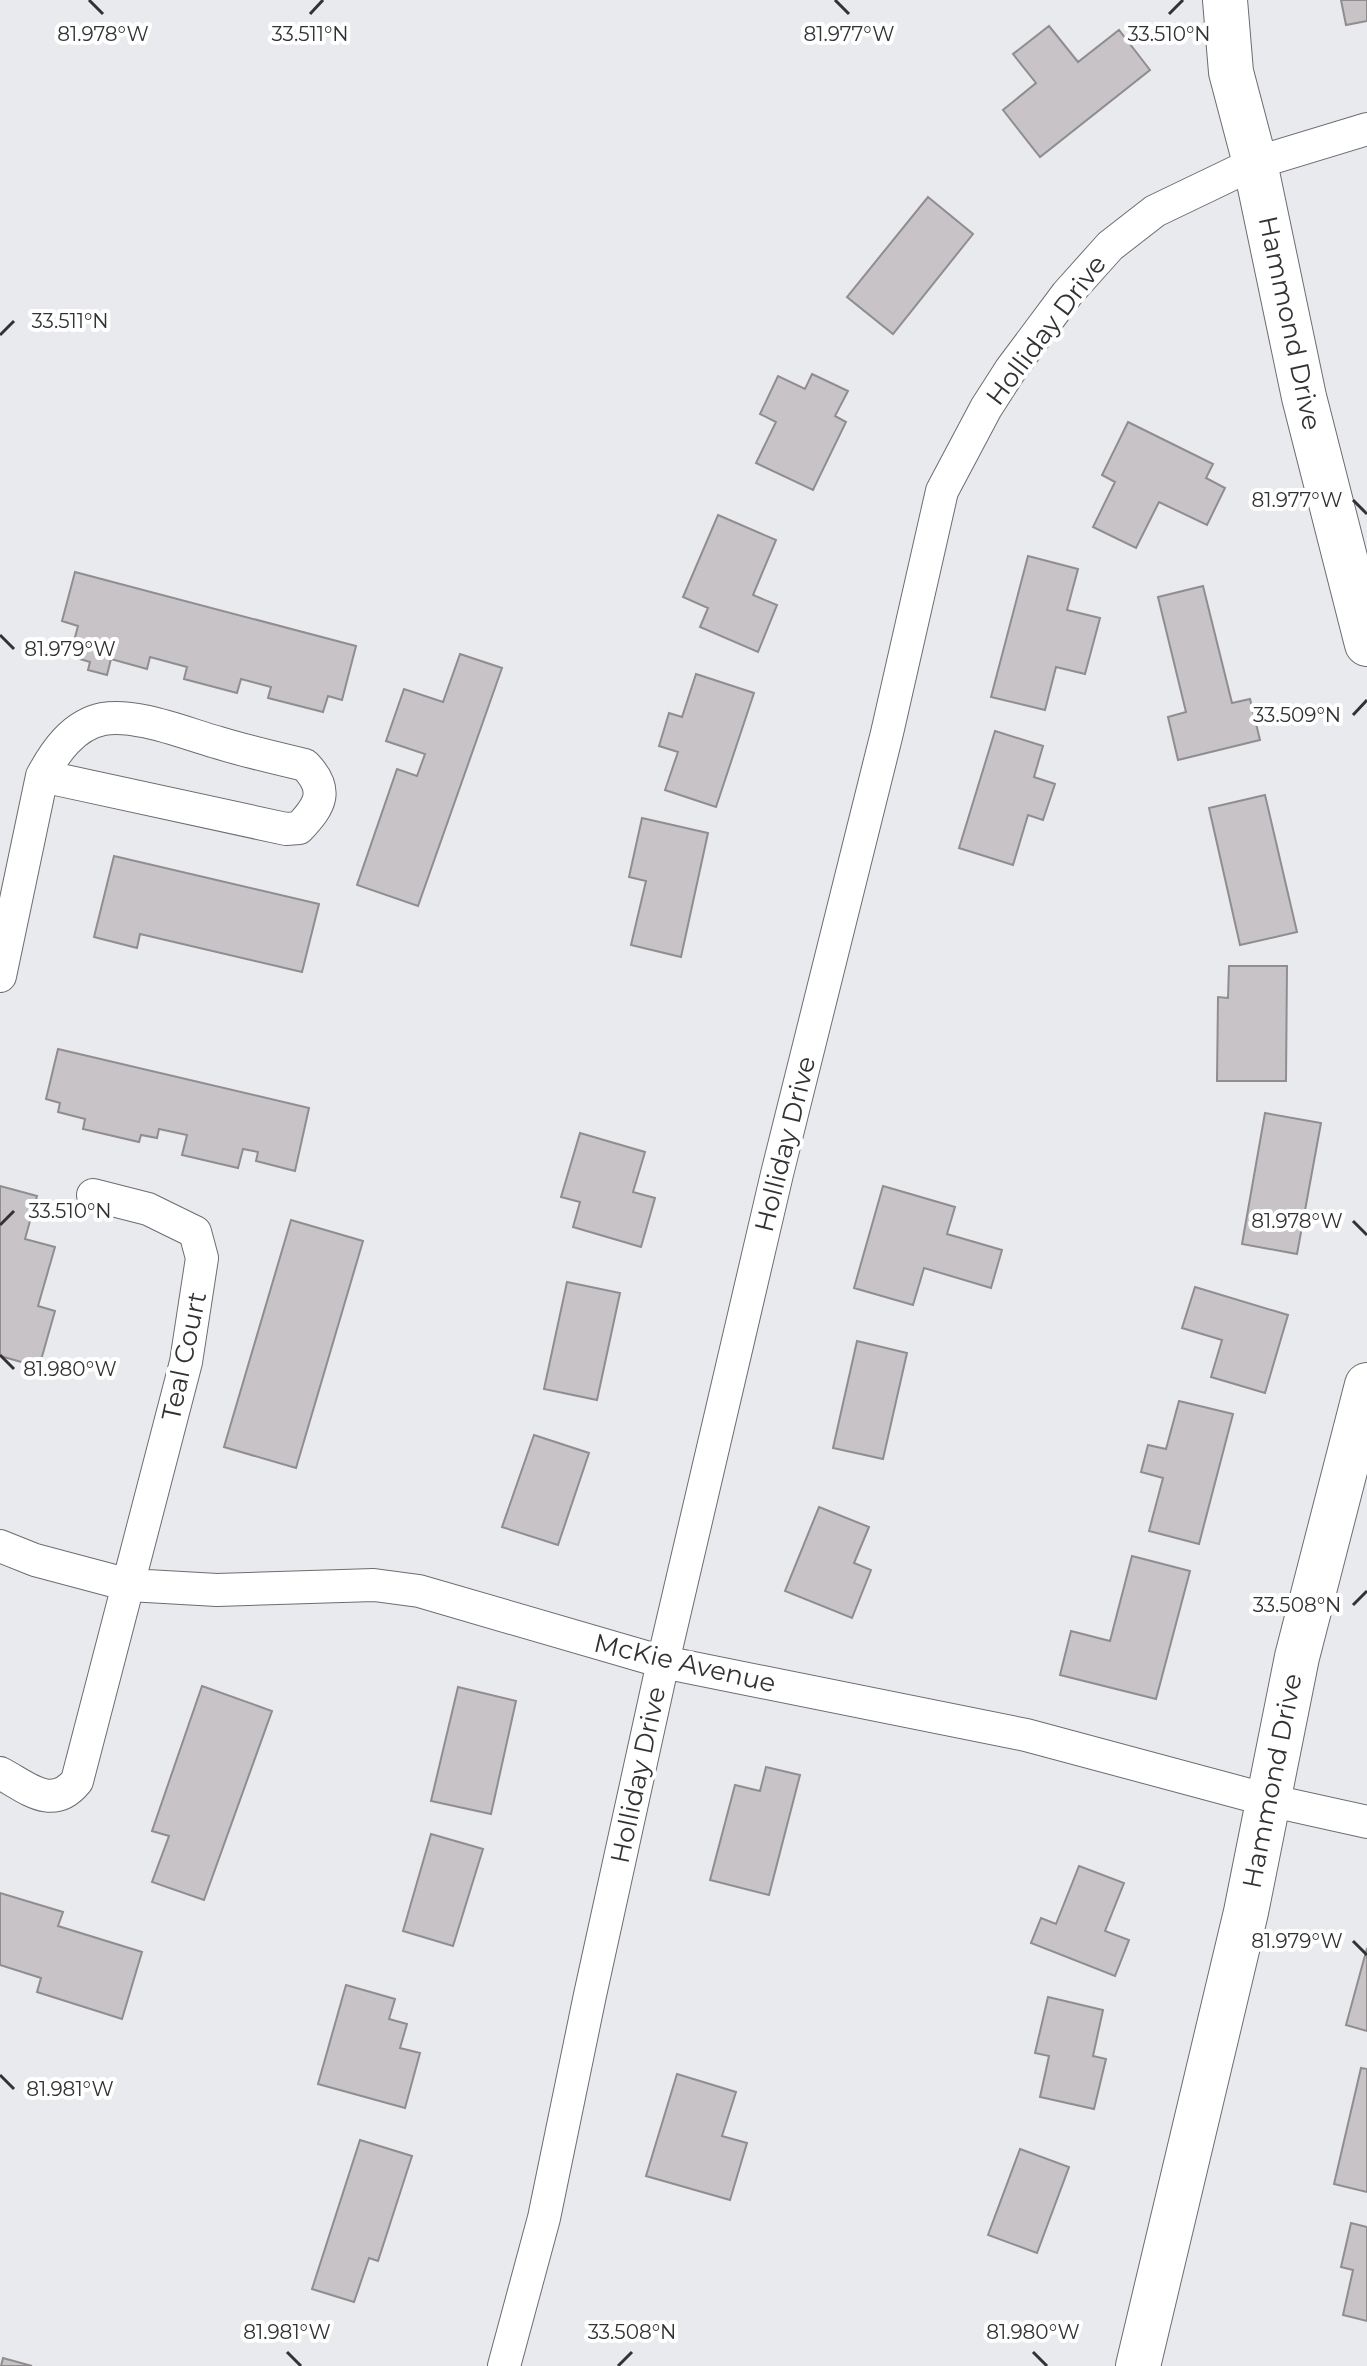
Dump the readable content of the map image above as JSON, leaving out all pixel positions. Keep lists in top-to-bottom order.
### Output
{
  "streets": {
    "street": [
      "Hammond Drive",
      "Holliday Drive",
      "Teal Court",
      "McKie Avenue"
    ]
  },
  "crossings": [
    ["Hammond Drive", "Holliday Drive"],
    ["Hammond Drive", "McKie Avenue"],
    ["Holliday Drive", "McKie Avenue"],
    ["Teal Court", "McKie Avenue"]
  ],
  "coordinates": [
    "81.978°W",
    "81.977°W",
    "33.511°N",
    "33.510°N",
    "81.979°W",
    "33.509°N",
    "81.980°W",
    "33.508°N",
    "81.981°W"
  ]
}
